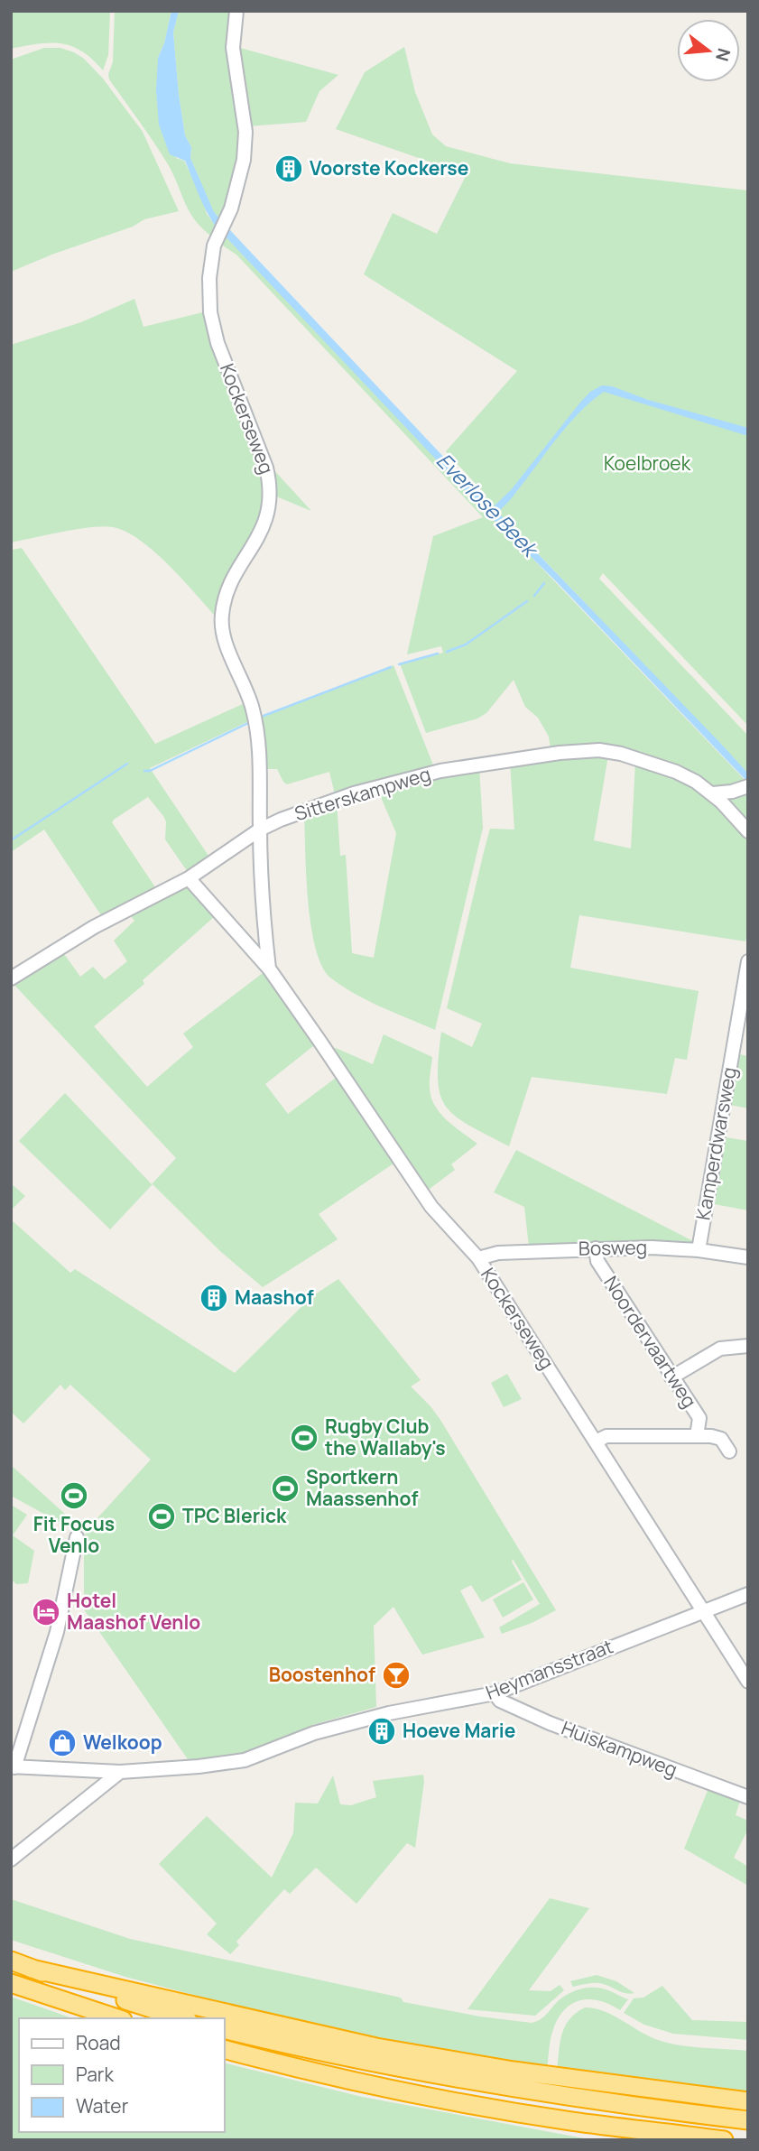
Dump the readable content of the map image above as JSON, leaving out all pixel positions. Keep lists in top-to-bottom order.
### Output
{
  "streets": {
    "street": [
      "Kockerseweg",
      "Sitterskampweg",
      "Kamperdwarsweg",
      "Bosweg",
      "Noordervaartweg",
      "Heymansstraat",
      "Huiskampweg"
    ]
  },
  "crossings": [
    ["Kockerseweg", "Sitterskampweg"],
    ["Kockerseweg", "Bosweg"],
    ["Kockerseweg", "Noordervaartweg"],
    ["Kockerseweg", "Heymansstraat"],
    ["Kamperdwarsweg", "Bosweg"],
    ["Bosweg", "Noordervaartweg"],
    ["Heymansstraat", "Huiskampweg"]
  ],
  "water": ["Everlose Beek"],
  "parks": ["Koelbroek"],
  "places": {
    "building": ["Voorste Kockerse", "Maashof", "Hoeve Marie"],
    "sports": [
      "Rugby Club the Wallaby's",
      "Sportkern Maassenhof",
      "Fit Focus Venlo",
      "TPC Blerick"
    ],
    "hotel": ["Hotel Maashof Venlo"],
    "bar": ["Boostenhof"],
    "shop": ["Welkoop"]
  },
  "legend": ["Road", "Park", "Water"],
  "north": "right"
}
